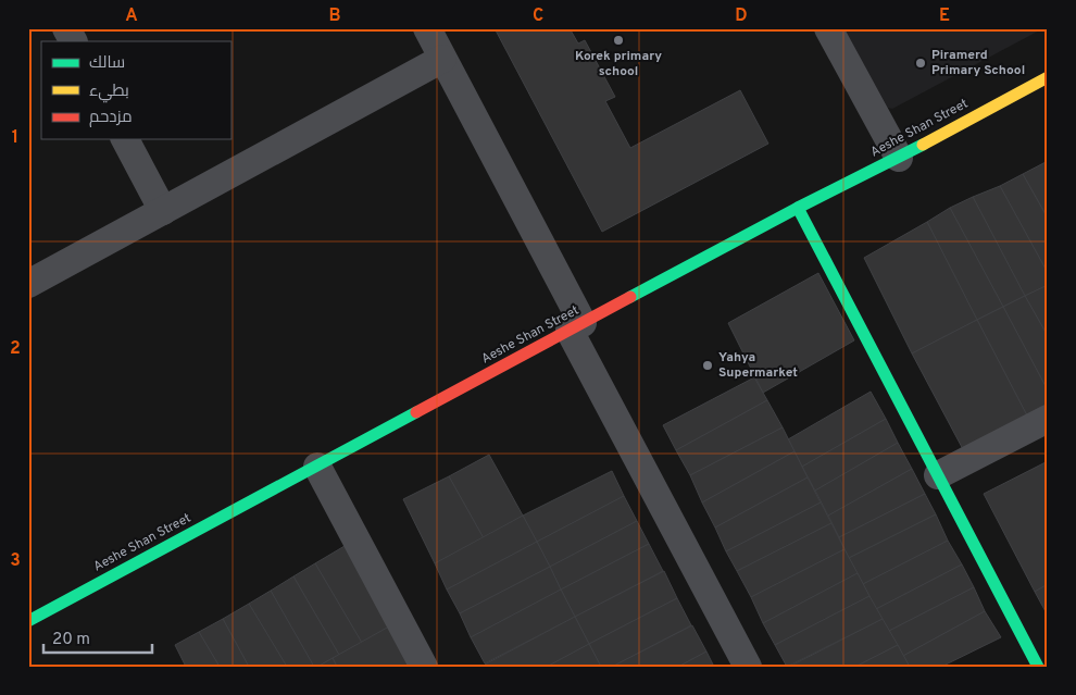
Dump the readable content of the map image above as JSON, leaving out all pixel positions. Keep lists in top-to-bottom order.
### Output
{
  "streets": {
    "street": ["Aeshe Shan Street"]
  },
  "places": ["Korek primary school", "Piramerd Primary School", "Yahya Supermarket"],
  "legend": ["سالك", "بطيء", "مزدحم"],
  "scale_bar": "20 m",
  "grid": {
    "columns": [
      "A",
      "B",
      "C",
      "D",
      "E"
    ],
    "rows": ["1", "2", "3"]
  }
}
